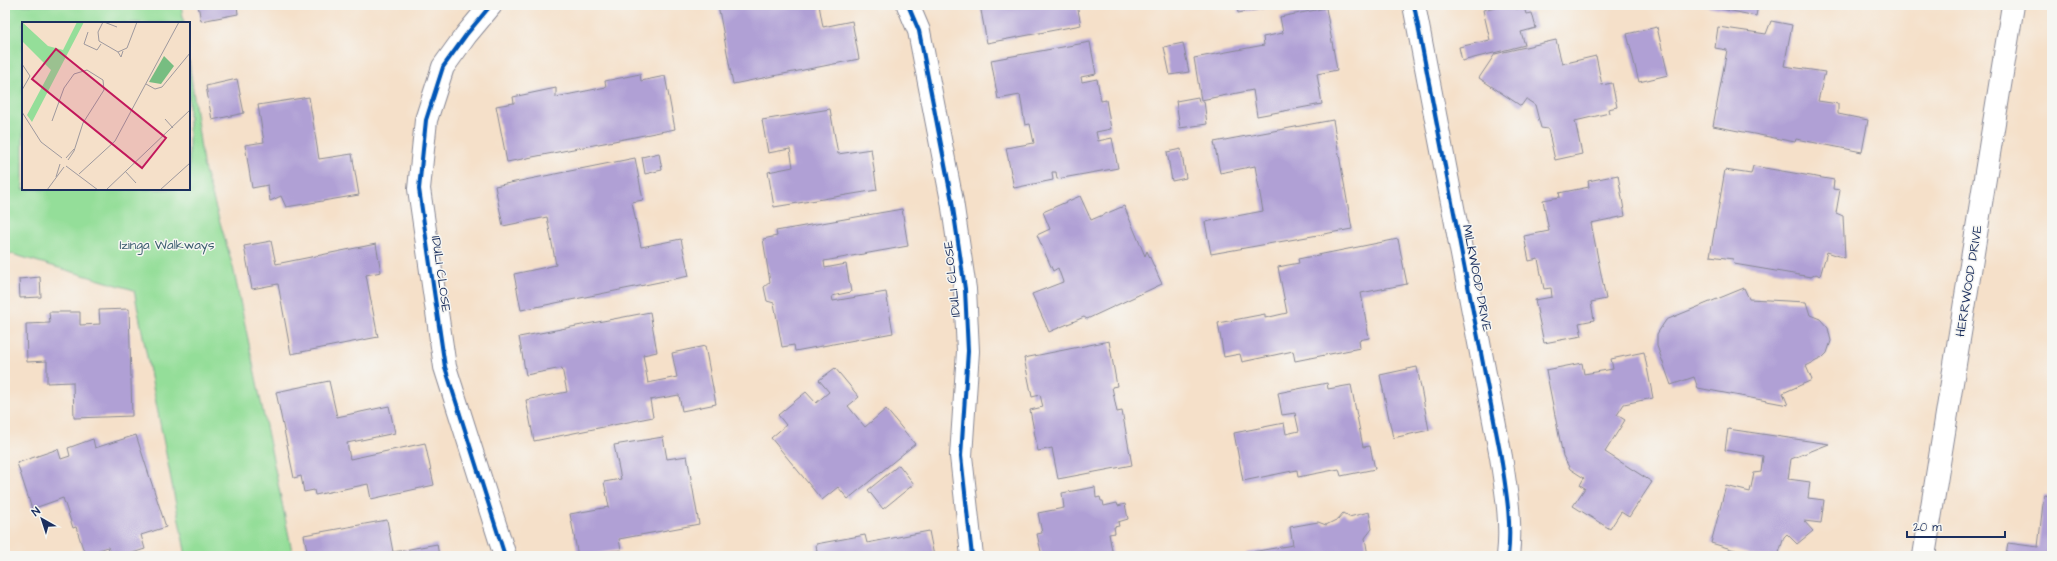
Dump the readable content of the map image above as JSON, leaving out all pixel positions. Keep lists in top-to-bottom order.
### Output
{
  "streets": {
    "street": ["IDULI CLOSE", "MILKWOOD DRIVE", "HERRWOOD DRIVE"]
  },
  "parks": ["Izinga Walkways"],
  "scale_bar": "20 m",
  "north": "top left"
}
